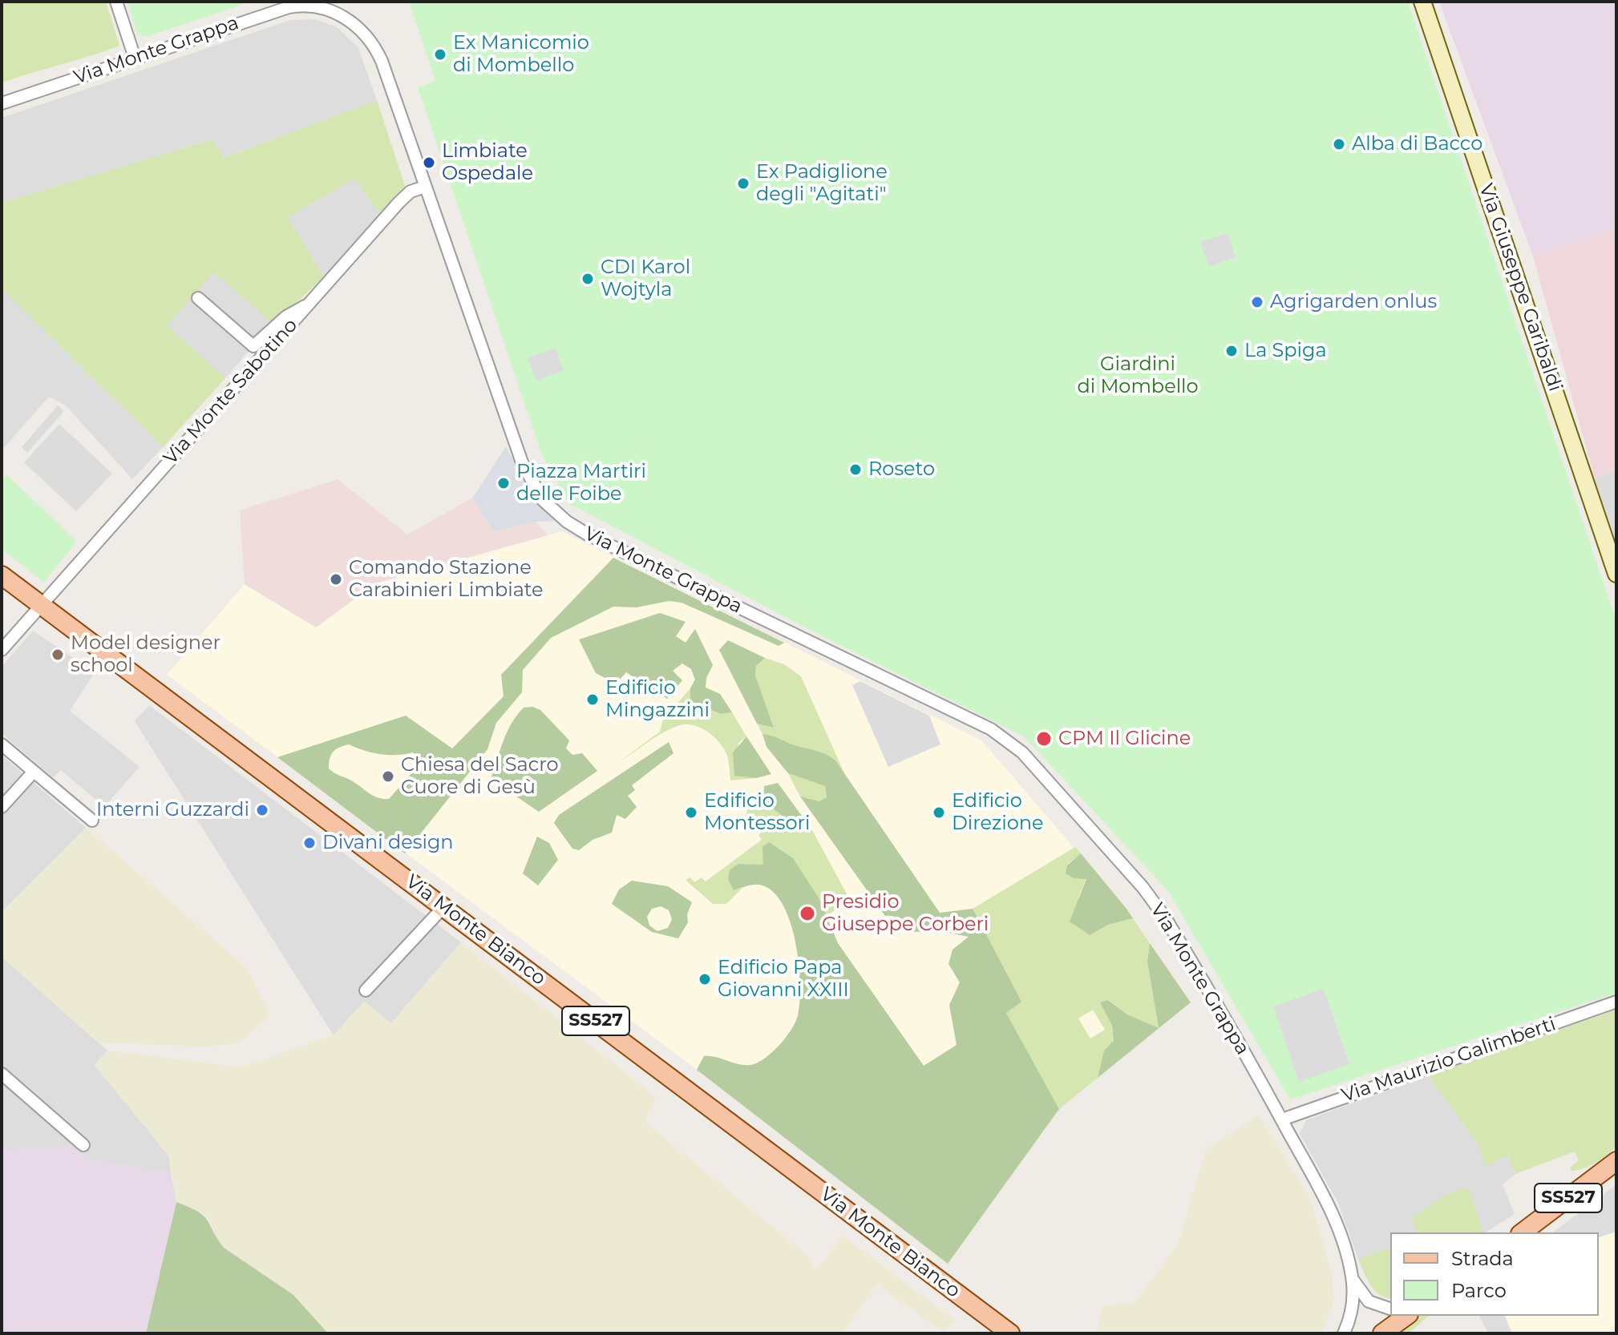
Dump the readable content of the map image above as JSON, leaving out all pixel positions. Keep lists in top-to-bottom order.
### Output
{
  "streets": {
    "main road": ["Via Monte Bianco", "SS527"],
    "street": [
      "Via Monte Grappa",
      "Via Giuseppe Garibaldi",
      "Via Monte Sabotino",
      "Via Maurizio Galimberti"
    ]
  },
  "crossings": [
    ["Via Monte Grappa", "Via Monte Sabotino"],
    ["Via Monte Grappa", "Via Maurizio Galimberti"],
    ["Via Monte Sabotino", "Via Monte Bianco"]
  ],
  "parks": ["Giardini di Mombello"],
  "places": [
    "Ex Manicomio di Mombello",
    "Alba di Bacco",
    "Limbiate Ospedale",
    "Ex Padiglione degli \"Agitati\"",
    "CDI Karol Wojtyla",
    "Agrigarden onlus",
    "La Spiga",
    "Roseto",
    "Piazza Martiri delle Foibe",
    "Comando Stazione Carabinieri Limbiate",
    "Model designer school",
    "Edificio Mingazzini",
    "CPM Il Glicine",
    "Chiesa del Sacro Cuore di Gesù",
    "Interni Guzzardi",
    "Edificio Montessori",
    "Edificio Direzione",
    "Divani design",
    "Presidio Giuseppe Corberi",
    "Edificio Papa Giovanni XXIII"
  ],
  "legend": ["Strada", "Parco"]
}
